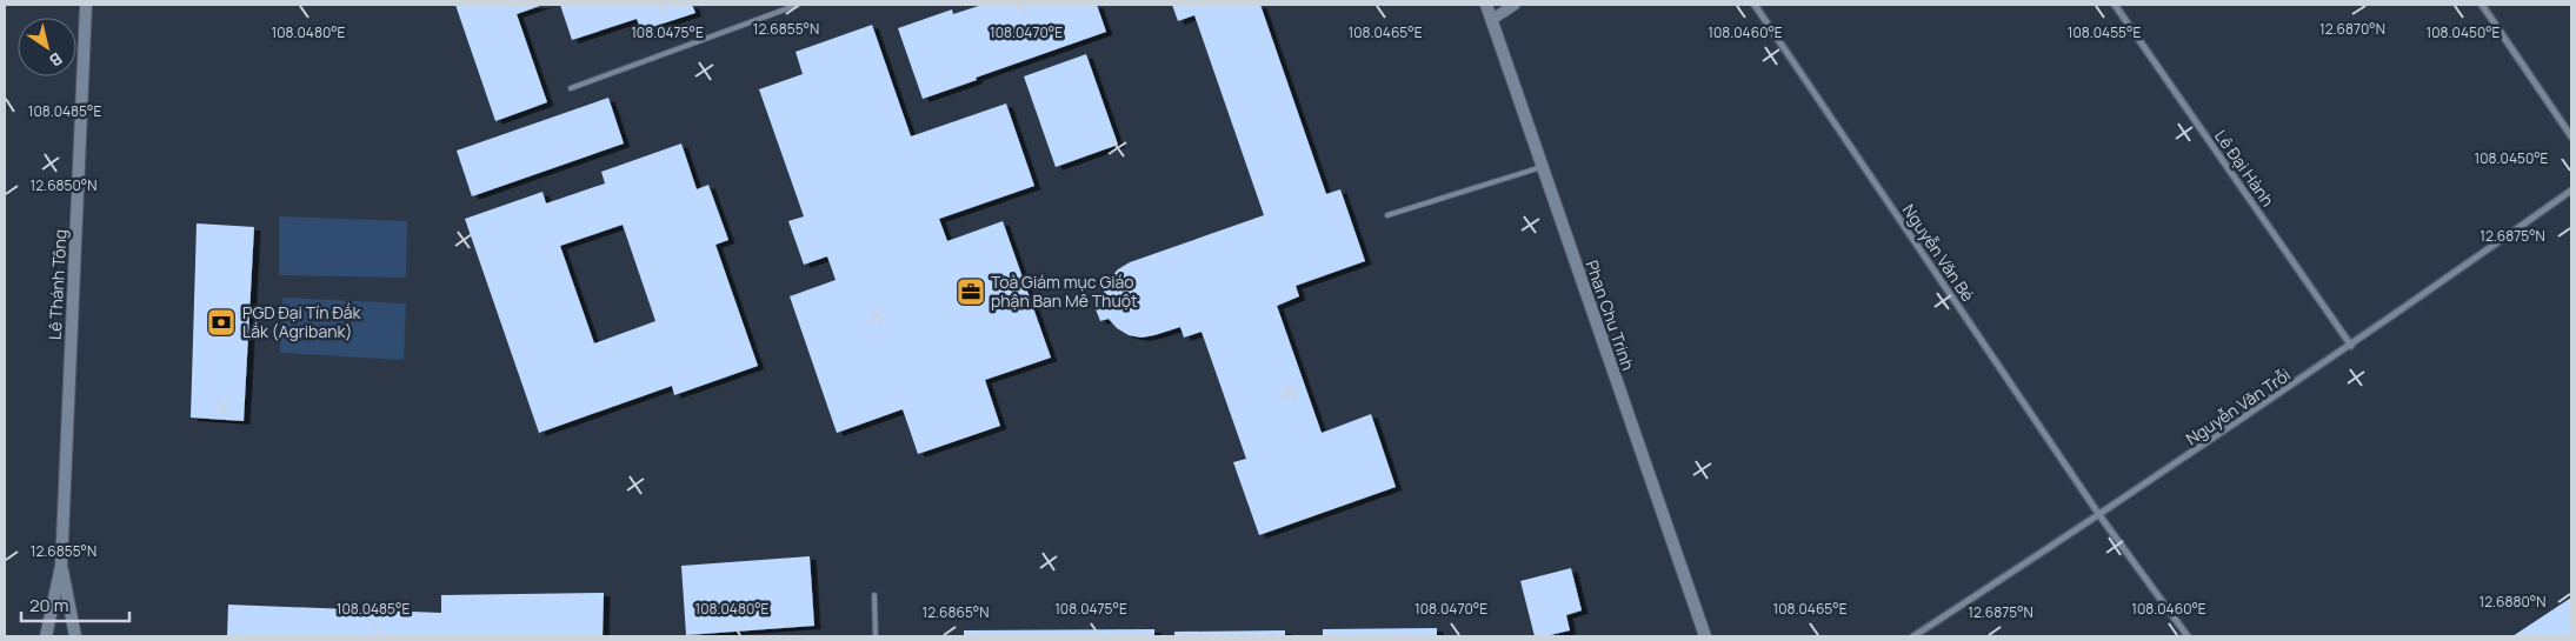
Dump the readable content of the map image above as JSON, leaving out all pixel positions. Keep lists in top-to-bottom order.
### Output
{
  "streets": {
    "main road": ["Lê Thánh Tông", "Phan Chu Trinh"],
    "street": ["Lê Đại Hành", "Nguyễn Văn Bé", "Nguyễn Văn Trỗi"]
  },
  "crossings": [
    ["Lê Đại Hành", "Nguyễn Văn Trỗi"],
    ["Nguyễn Văn Bé", "Nguyễn Văn Trỗi"]
  ],
  "places": {
    "office": ["Toà Giám mục Giáo phận Ban Mê Thuột"],
    "bank": ["PGD Đại Tín Đắk Lắk (Agribank)"]
  },
  "scale_bar": "20 m",
  "north": "bottom right",
  "coordinates": [
    "12.6855°N",
    "12.6870°N",
    "108.0480°E",
    "108.0475°E",
    "108.0470°E",
    "108.0465°E",
    "108.0455°E",
    "108.0450°E",
    "108.0460°E",
    "108.0485°E",
    "12.6850°N",
    "12.6875°N",
    "12.6880°N",
    "12.6865°N"
  ]
}
